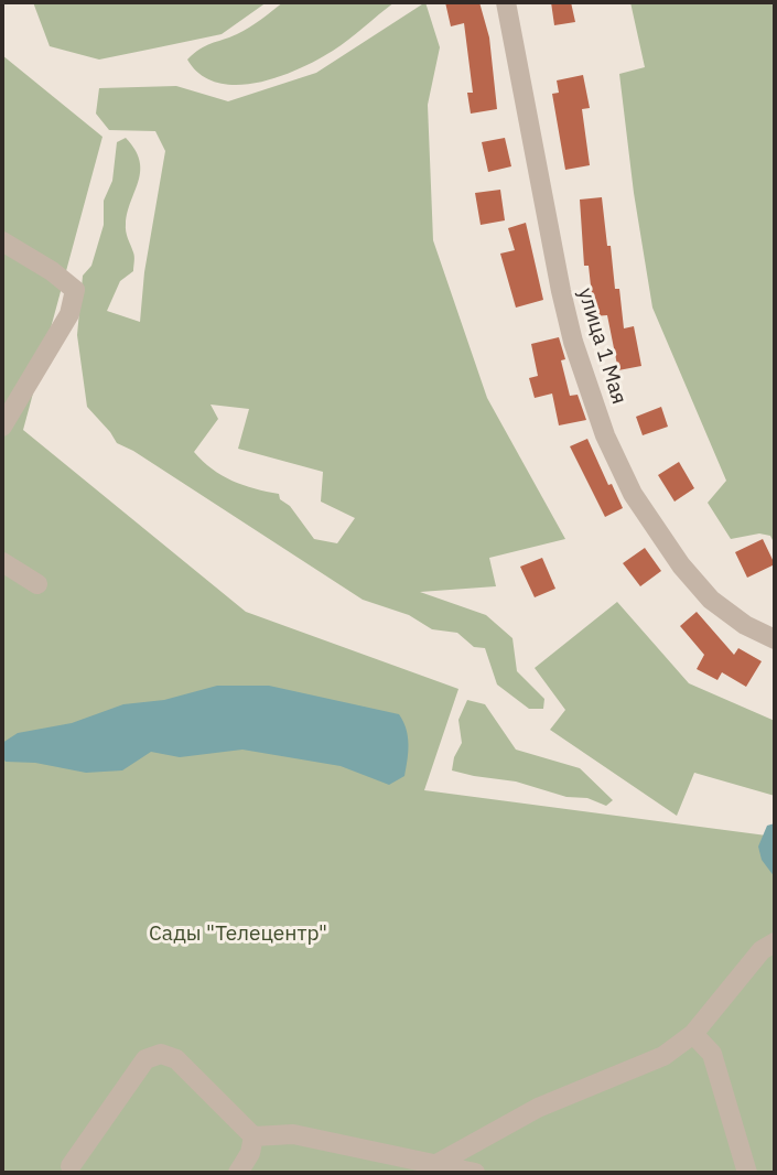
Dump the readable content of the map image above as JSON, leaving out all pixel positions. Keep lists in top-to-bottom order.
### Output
{
  "streets": {
    "street": ["улица 1 Мая"]
  },
  "parks": ["Сады \"Телецентр\""]
}
